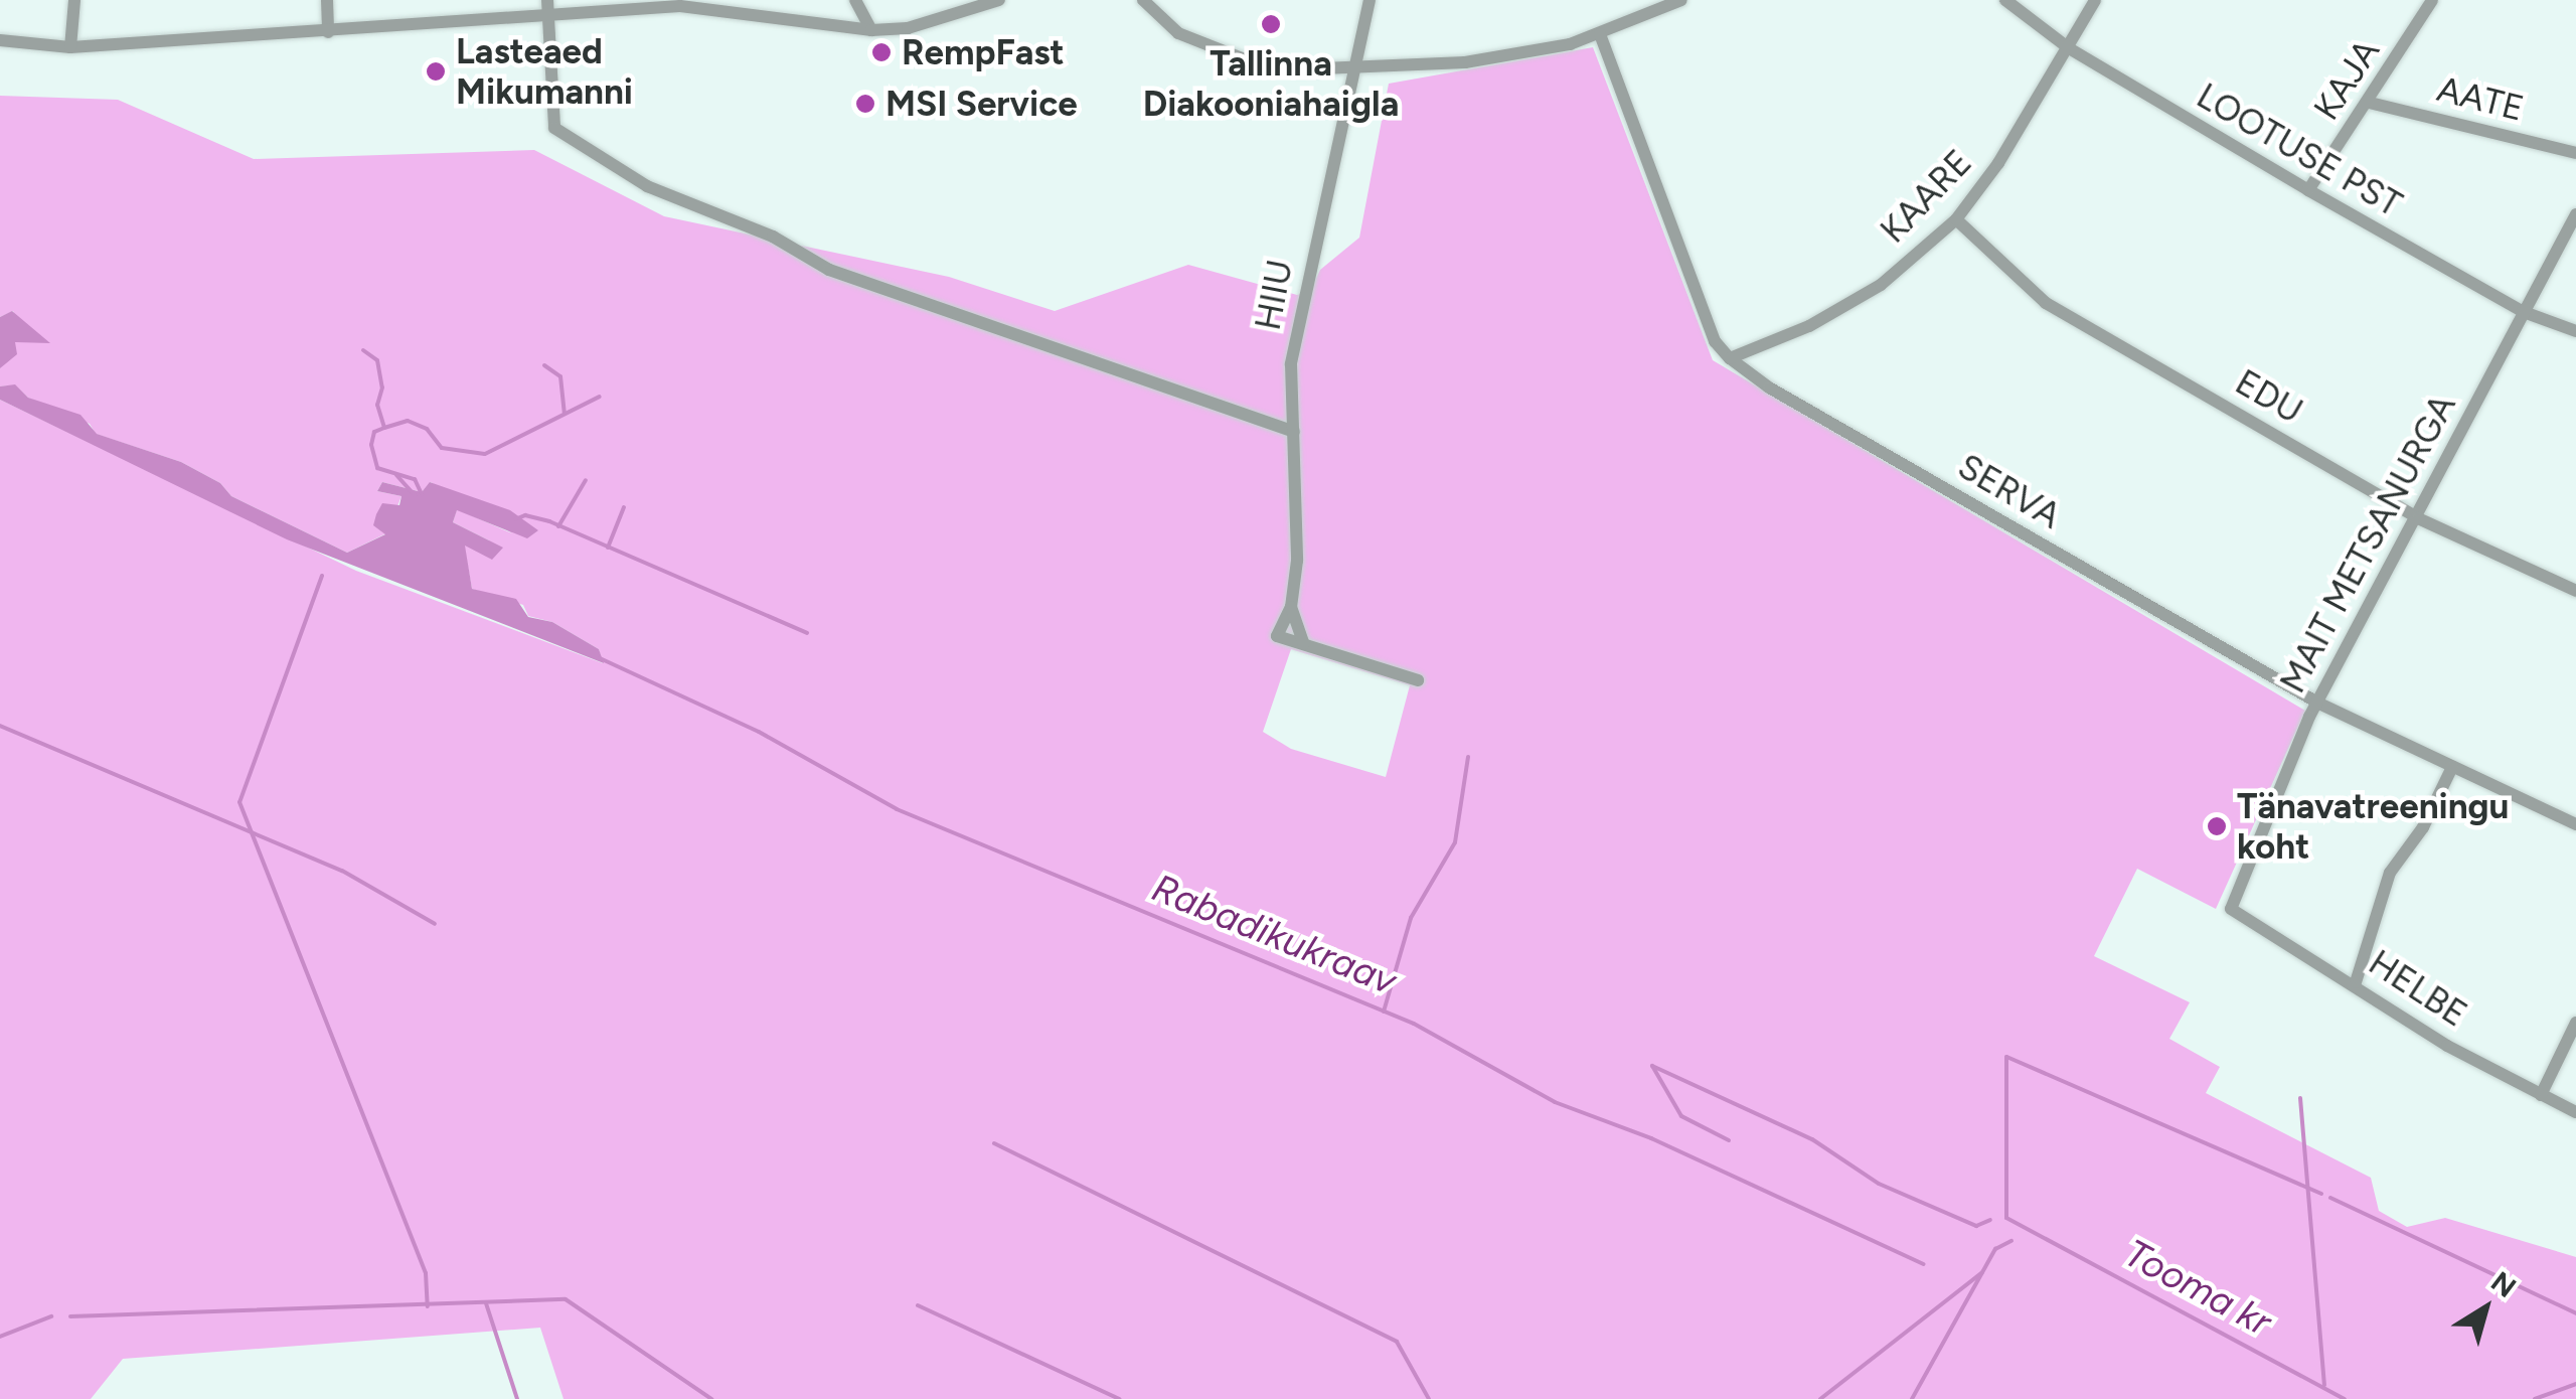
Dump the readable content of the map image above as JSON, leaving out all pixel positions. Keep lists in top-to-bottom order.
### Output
{
  "streets": {
    "street": [
      "KAJA",
      "AATE",
      "LOOTUSE PST",
      "KAARE",
      "HIIU",
      "EDU",
      "SERVA",
      "MAIT METSANURGA",
      "HELBE"
    ]
  },
  "crossings": [
    ["KAJA", "AATE"],
    ["KAJA", "LOOTUSE PST"],
    ["LOOTUSE PST", "KAARE"],
    ["LOOTUSE PST", "MAIT METSANURGA"],
    ["KAARE", "EDU"],
    ["KAARE", "SERVA"],
    ["EDU", "MAIT METSANURGA"],
    ["SERVA", "MAIT METSANURGA"],
    ["MAIT METSANURGA", "HELBE"]
  ],
  "water": ["Rabadikukraav", "Tooma kr"],
  "places": [
    "Tallinna Diakooniahaigla",
    "RempFast",
    "Lasteaed Mikumanni",
    "MSI Service",
    "Tänavatreeningu koht"
  ],
  "north": "top right"
}
